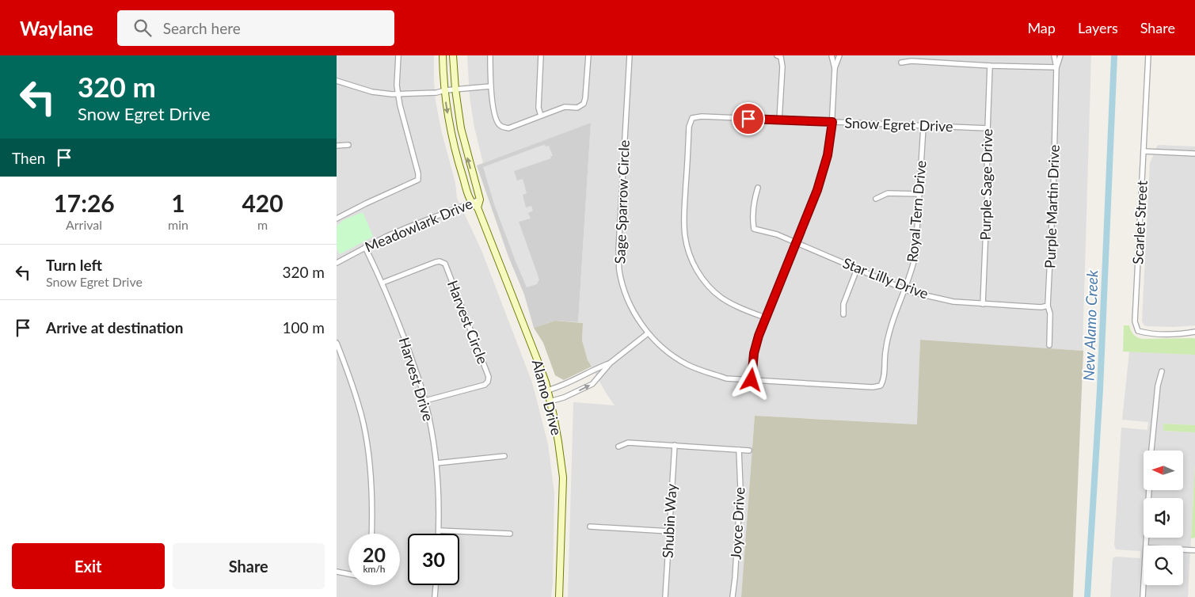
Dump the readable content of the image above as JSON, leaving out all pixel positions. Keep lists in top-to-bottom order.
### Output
{
  "streets": {
    "main road": ["Alamo Drive"],
    "street": [
      "Snow Egret Drive",
      "Purple Sage Drive",
      "Sage Sparrow Circle",
      "Purple Martin Drive",
      "Royal Tern Drive",
      "Scarlet Street",
      "Meadowlark Drive",
      "Star Lilly Drive",
      "Harvest Circle",
      "Harvest Drive",
      "Shubin Way",
      "Joyce Drive"
    ]
  },
  "crossings": [
    ["Snow Egret Drive", "Purple Sage Drive"],
    ["Snow Egret Drive", "Royal Tern Drive"],
    ["Purple Sage Drive", "Star Lilly Drive"],
    ["Sage Sparrow Circle", "Royal Tern Drive"],
    ["Purple Martin Drive", "Star Lilly Drive"],
    ["Royal Tern Drive", "Star Lilly Drive"],
    ["Meadowlark Drive", "Harvest Drive"],
    ["Harvest Circle", "Harvest Drive"]
  ],
  "water": ["New Alamo Creek"],
  "north": "left",
  "page": {
    "header": "Waylane",
    "search": "Search here",
    "nav": ["Map", "Layers", "Share"],
    "turn": ["320 m", "Snow Egret Drive"],
    "then": "Then",
    "eta": [
      "17:26",
      "Arrival",
      "1",
      "min",
      "420",
      "m"
    ],
    "list": [
      {
        "name": "Turn left",
        "note": "Snow Egret Drive",
        "value": "320 m"
      },
      {
        "name": "Arrive at destination",
        "value": "100 m"
      }
    ],
    "speed": "20 km/h",
    "limit": "30",
    "buttons": ["Exit", "Share"]
  }
}
